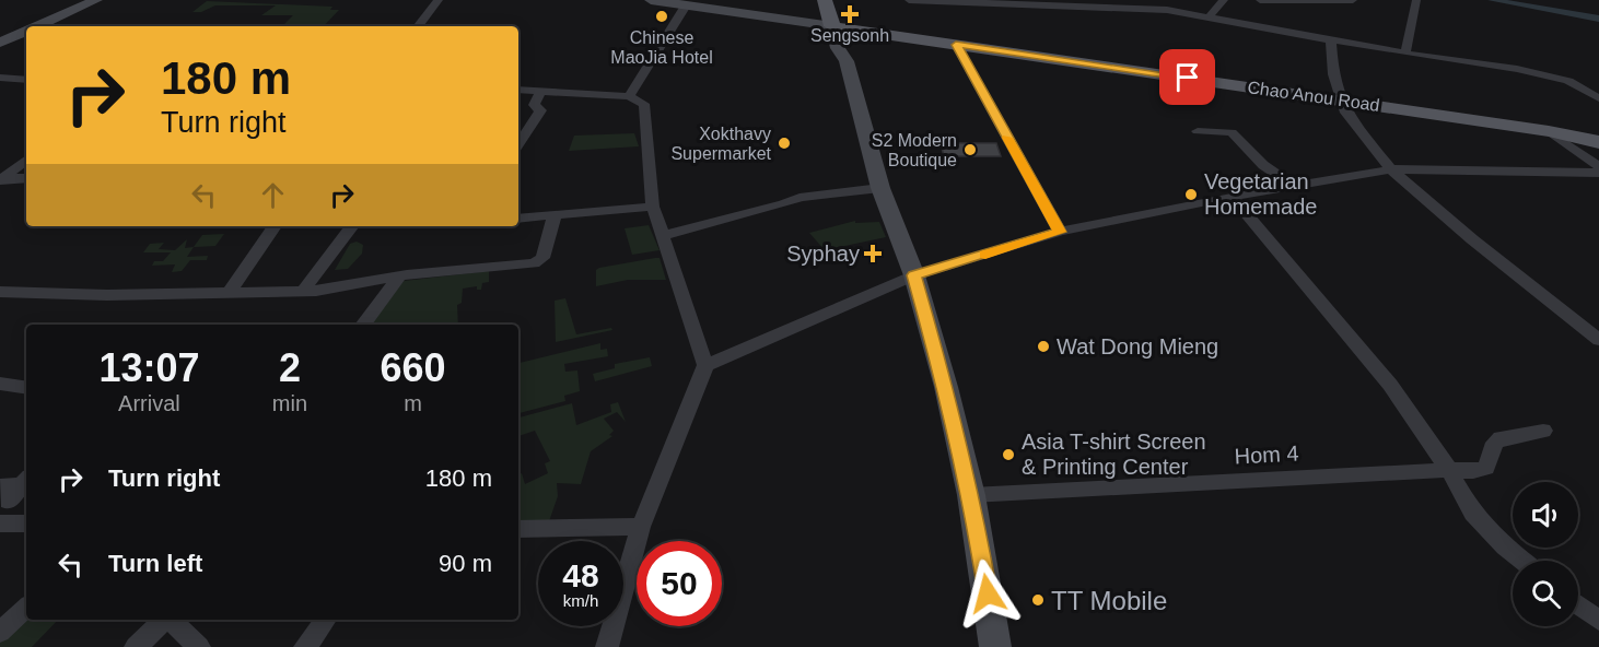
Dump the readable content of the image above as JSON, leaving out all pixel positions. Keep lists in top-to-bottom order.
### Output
{
  "streets": {
    "main road": ["Chao Anou Road"],
    "street": ["Hom 4"]
  },
  "places": {
    "health": ["Sengsonh", "Syphay"],
    "other": [
      "Chinese MaoJia Hotel",
      "Xokthavy Supermarket",
      "S2 Modern Boutique",
      "Vegetarian Homemade",
      "Wat Dong Mieng",
      "Asia T-shirt Screen & Printing Center",
      "TT Mobile"
    ]
  },
  "page": {
    "turn": ["180 m", "Turn right"],
    "eta": [
      "13:07",
      "Arrival",
      "2",
      "min",
      "660",
      "m"
    ],
    "list": [
      {
        "name": "Turn right",
        "value": "180 m"
      },
      {
        "name": "Turn left",
        "value": "90 m"
      }
    ],
    "speed": "48 km/h",
    "limit": "50"
  }
}
